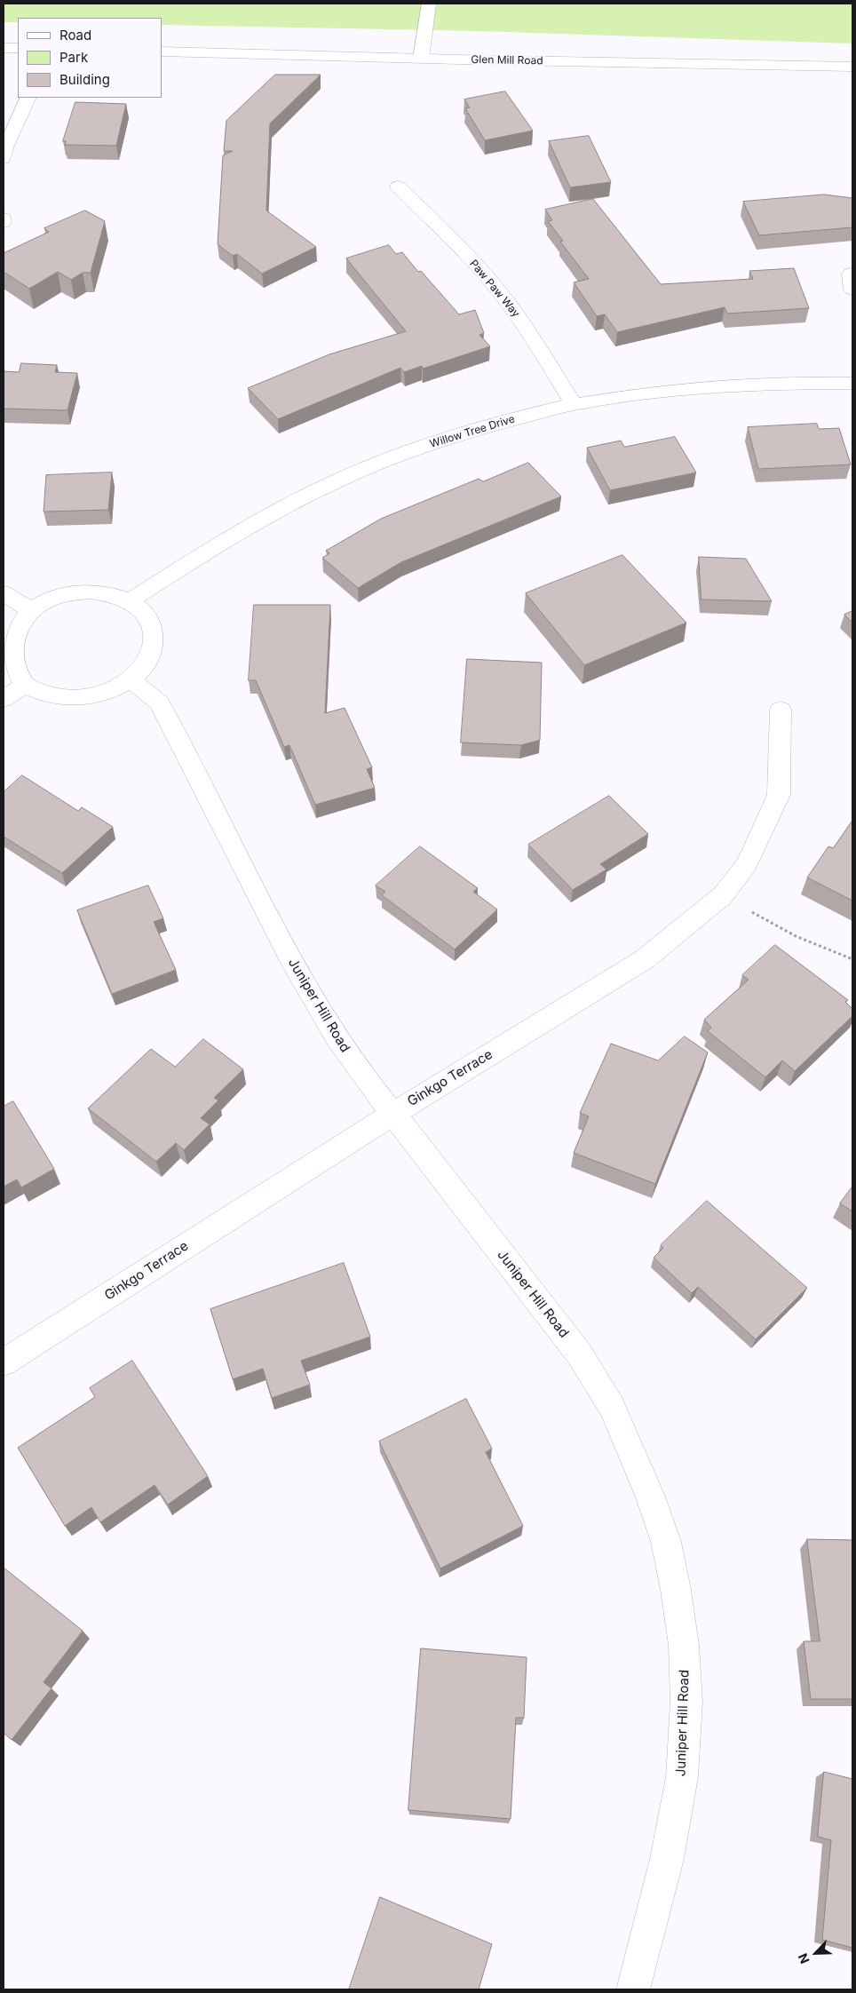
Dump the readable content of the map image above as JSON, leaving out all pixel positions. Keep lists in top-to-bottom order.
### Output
{
  "streets": {
    "street": [
      "Glen Mill Road",
      "Paw Paw Way",
      "Willow Tree Drive",
      "Juniper Hill Road",
      "Ginkgo Terrace"
    ]
  },
  "crossings": [
    ["Paw Paw Way", "Willow Tree Drive"],
    ["Willow Tree Drive", "Juniper Hill Road"],
    ["Juniper Hill Road", "Ginkgo Terrace"]
  ],
  "legend": ["Road", "Park", "Building"],
  "north": "bottom left"
}
